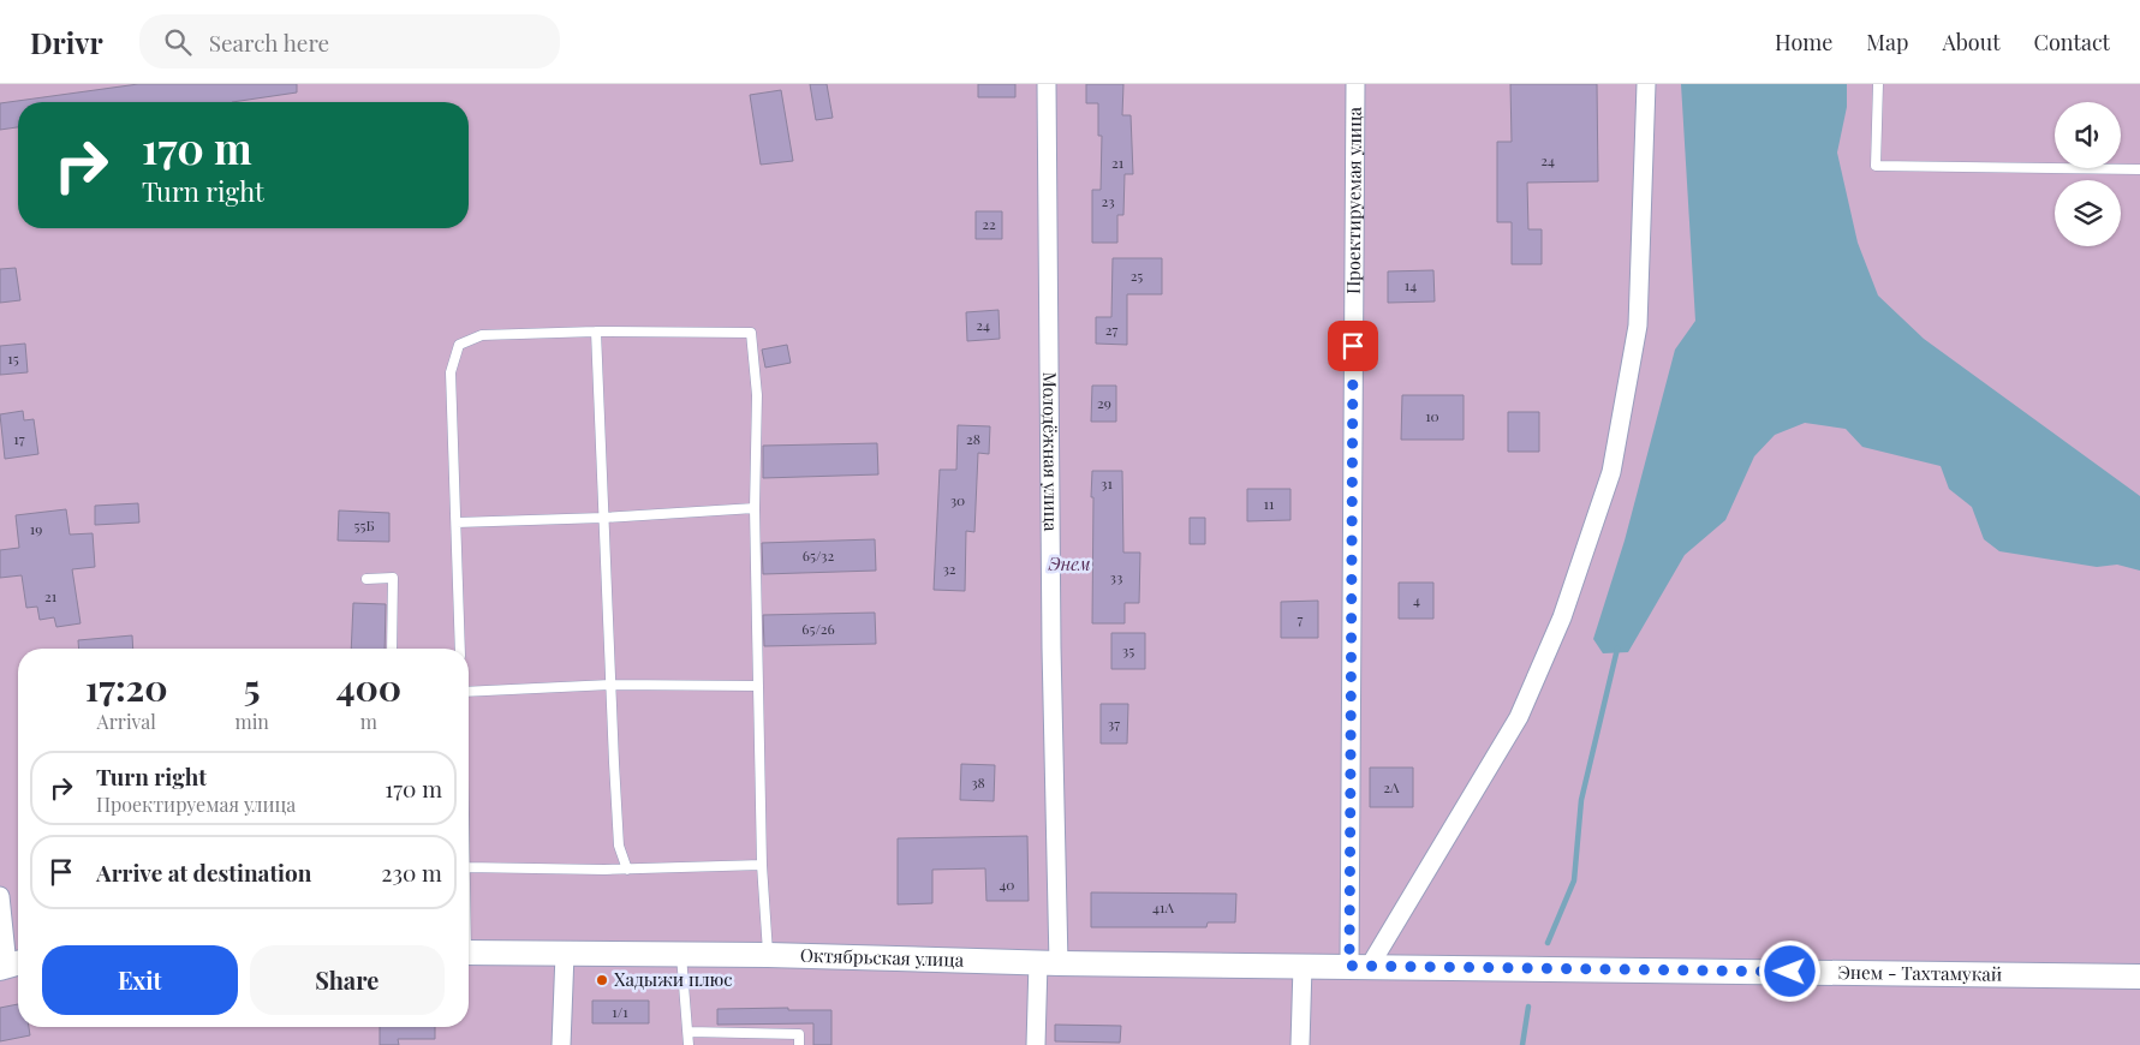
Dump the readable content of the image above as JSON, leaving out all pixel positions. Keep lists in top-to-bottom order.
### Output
{
  "streets": {
    "main road": ["Октябрьская улица", "Энем - Тахтамукай"],
    "street": ["Проектируемая улица", "Молодёжная улица"]
  },
  "crossings": [
    ["Проектируемая улица", "Энем - Тахтамукай"],
    ["Молодёжная улица", "Октябрьская улица"],
    ["Октябрьская улица", "Энем - Тахтамукай"]
  ],
  "parks": ["Энем"],
  "places": ["Хадыжи плюс"],
  "house_numbers": [
    "24",
    "21",
    "23",
    "22",
    "25",
    "14",
    "24",
    "27",
    "15",
    "29",
    "10",
    "17",
    "28",
    "31",
    "30",
    "11",
    "55Б",
    "19",
    "65/32",
    "32",
    "33",
    "21",
    "4",
    "7",
    "65/26",
    "35",
    "37",
    "38",
    "2А",
    "40",
    "41А",
    "1/1"
  ],
  "page": {
    "header": "Drivr",
    "search": "Search here",
    "nav": [
      "Home",
      "Map",
      "About",
      "Contact"
    ],
    "turn": ["170 m", "Turn right"],
    "eta": [
      "17:20",
      "Arrival",
      "5",
      "min",
      "400",
      "m"
    ],
    "list": [
      {
        "name": "Turn right",
        "note": "Проектируемая улица",
        "value": "170 m"
      },
      {
        "name": "Arrive at destination",
        "value": "230 m"
      }
    ],
    "buttons": ["Exit", "Share"]
  }
}
